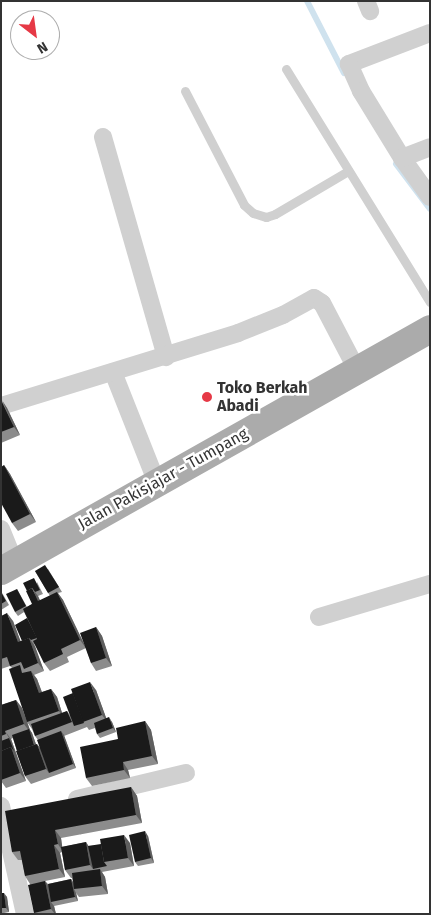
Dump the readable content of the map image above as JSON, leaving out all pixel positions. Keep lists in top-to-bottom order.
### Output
{
  "streets": {
    "main road": ["Jalan Pakisjajar - Tumpang"]
  },
  "places": ["Toko Berkah Abadi"],
  "north": "bottom right"
}
